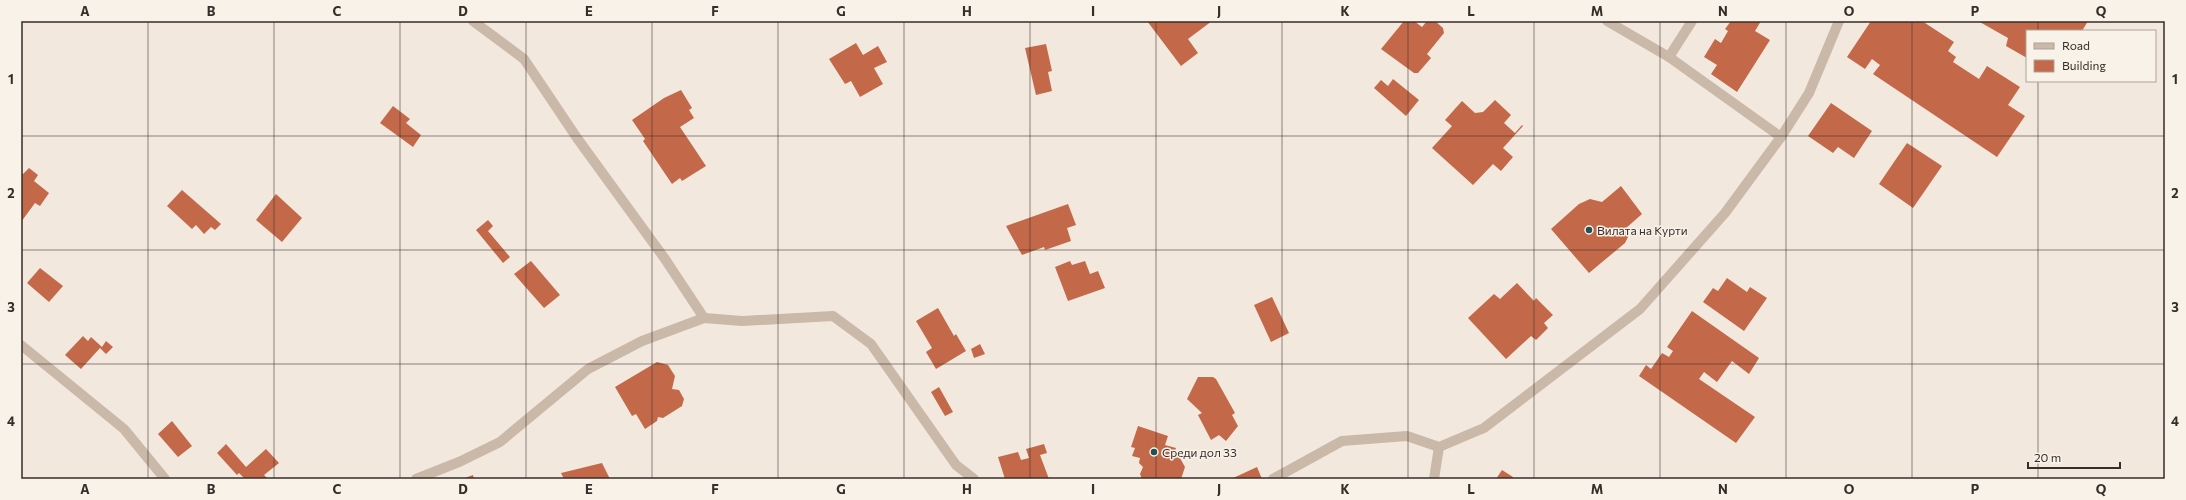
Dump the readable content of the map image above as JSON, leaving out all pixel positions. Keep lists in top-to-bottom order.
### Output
{
  "places": ["Вилата на Курти", "Среди дол 33"],
  "legend": ["Road", "Building"],
  "scale_bar": "20 m",
  "grid": {
    "columns": [
      "A",
      "B",
      "C",
      "D",
      "E",
      "F",
      "G",
      "H",
      "I",
      "J",
      "K",
      "L",
      "M",
      "N",
      "O",
      "P",
      "Q"
    ],
    "rows": [
      "1",
      "2",
      "3",
      "4"
    ]
  }
}
